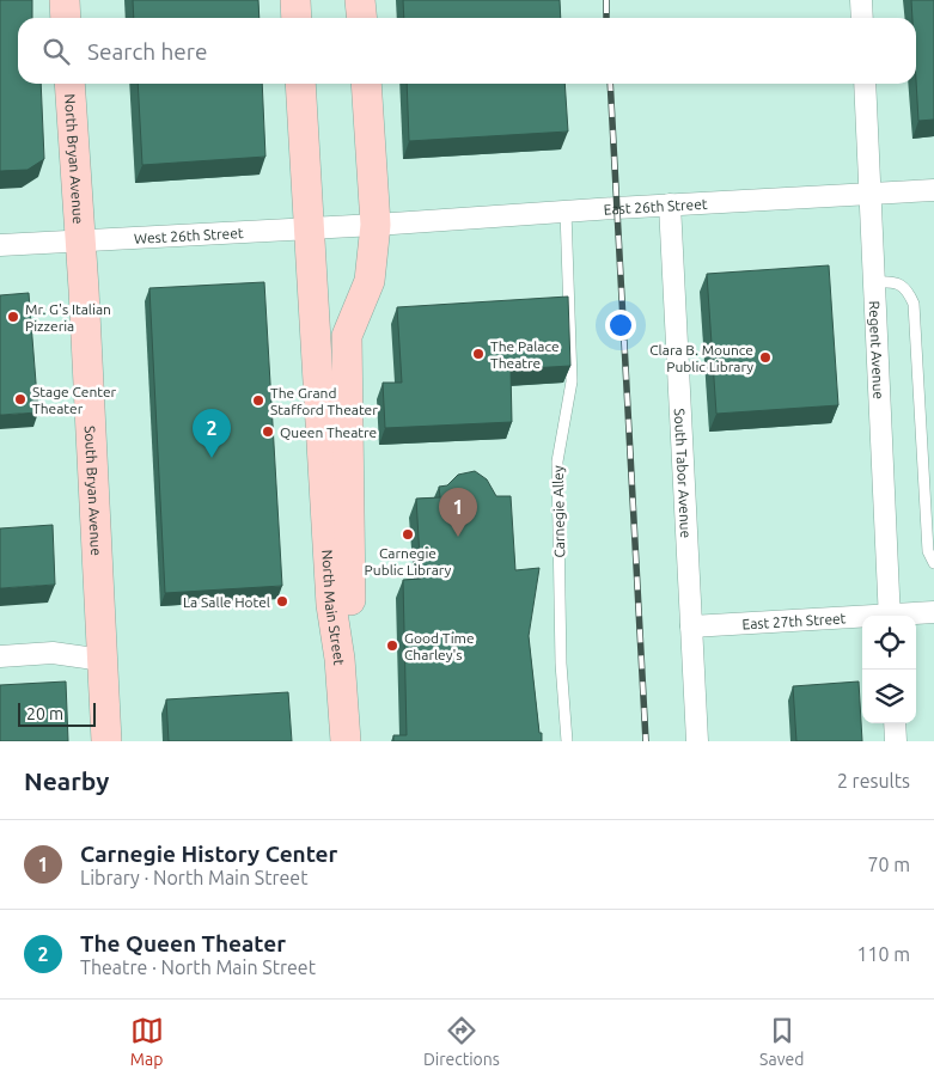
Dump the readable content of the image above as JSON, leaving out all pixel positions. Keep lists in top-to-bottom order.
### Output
{
  "streets": {
    "street": [
      "North Bryan Avenue",
      "East 26th Street",
      "West 26th Street",
      "Regent Avenue",
      "South Tabor Avenue",
      "South Bryan Avenue",
      "North Main Street",
      "East 27th Street"
    ],
    "lane": ["Carnegie Alley"]
  },
  "crossings": [
    ["North Bryan Avenue", "West 26th Street"],
    ["North Bryan Avenue", "South Bryan Avenue"],
    ["East 26th Street", "West 26th Street"],
    ["East 26th Street", "Regent Avenue"],
    ["East 26th Street", "South Tabor Avenue"],
    ["East 26th Street", "Carnegie Alley"],
    ["East 26th Street", "North Main Street"],
    ["West 26th Street", "South Bryan Avenue"],
    ["West 26th Street", "North Main Street"],
    ["South Tabor Avenue", "East 27th Street"]
  ],
  "places": [
    "Mr. G's Italian Pizzeria",
    "The Palace Theatre",
    "Clara B. Mounce Public Library",
    "Stage Center Theater",
    "The Grand Stafford Theater",
    "Queen Theatre",
    "Carnegie Public Library",
    "La Salle Hotel",
    "Good Time Charley's"
  ],
  "scale_bar": "20 m",
  "page": {
    "search": "Search here",
    "pins": ["2", "1"],
    "scale": "20 m",
    "heading": ["Nearby", "2 results"],
    "list": [
      {
        "mark": "1",
        "name": "Carnegie History Center",
        "note": "Library · North Main Street",
        "value": "70 m"
      },
      {
        "mark": "2",
        "name": "The Queen Theater",
        "note": "Theatre · North Main Street",
        "value": "110 m"
      }
    ],
    "nav": ["Map", "Directions", "Saved"]
  }
}
